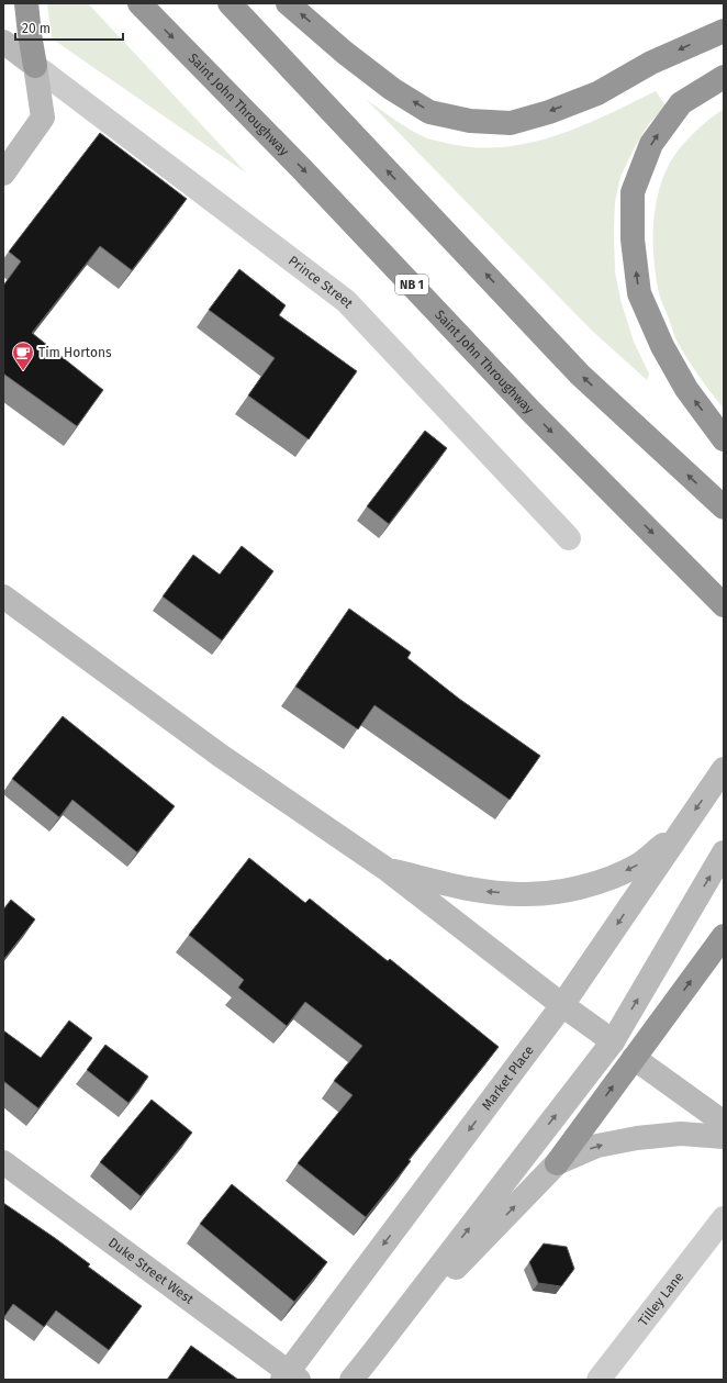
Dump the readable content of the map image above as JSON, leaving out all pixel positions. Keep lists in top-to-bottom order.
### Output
{
  "streets": {
    "highway": ["Saint John Throughway", "NB 1"],
    "street": [
      "Prince Street",
      "Market Place",
      "Duke Street West",
      "Tilley Lane"
    ]
  },
  "crossings": [
    ["Market Place", "Duke Street West"]
  ],
  "places": {
    "cafe": ["Tim Hortons"]
  },
  "scale_bar": "20 m"
}
